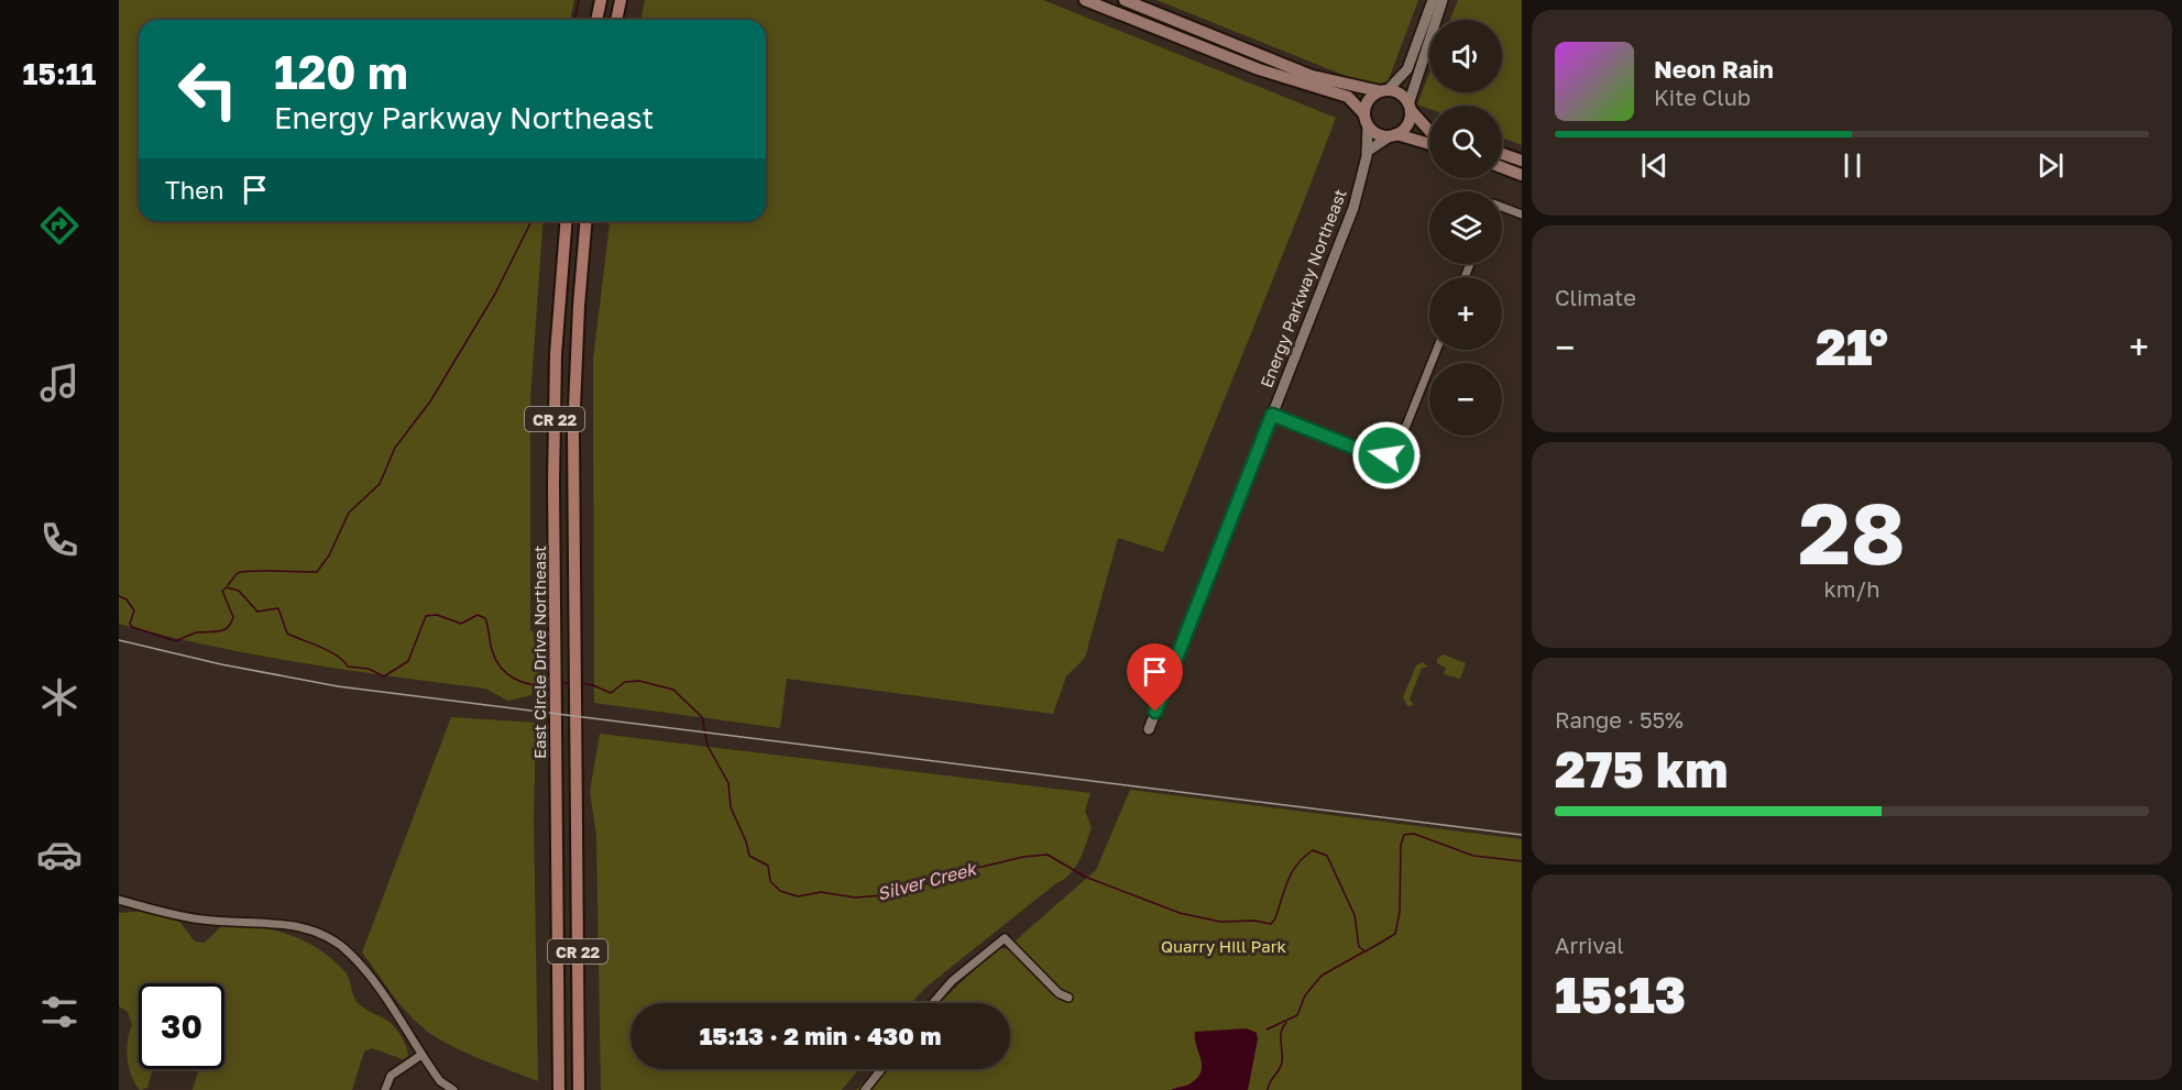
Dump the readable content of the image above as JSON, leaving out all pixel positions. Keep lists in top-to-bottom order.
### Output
{
  "streets": {
    "main road": ["CR 22", "East Circle Drive Northeast"],
    "street": ["Energy Parkway Northeast"]
  },
  "water": ["Silver Creek"],
  "parks": ["Quarry Hill Park"],
  "page": {
    "tabs": "15:11",
    "map_buttons": ["+", "−"],
    "turn": ["120 m", "Energy Parkway Northeast"],
    "song": ["Neon Rain", "Kite Club"],
    "then": "Then",
    "tile": [
      "Climate",
      ["28", "km/h"],
      ["Range · 55%", "275 km"],
      ["Arrival", "15:13"]
    ],
    "heat": ["−", "21°", "+"],
    "limit": "30",
    "trip": "15:13 · 2 min · 430 m"
  }
}
